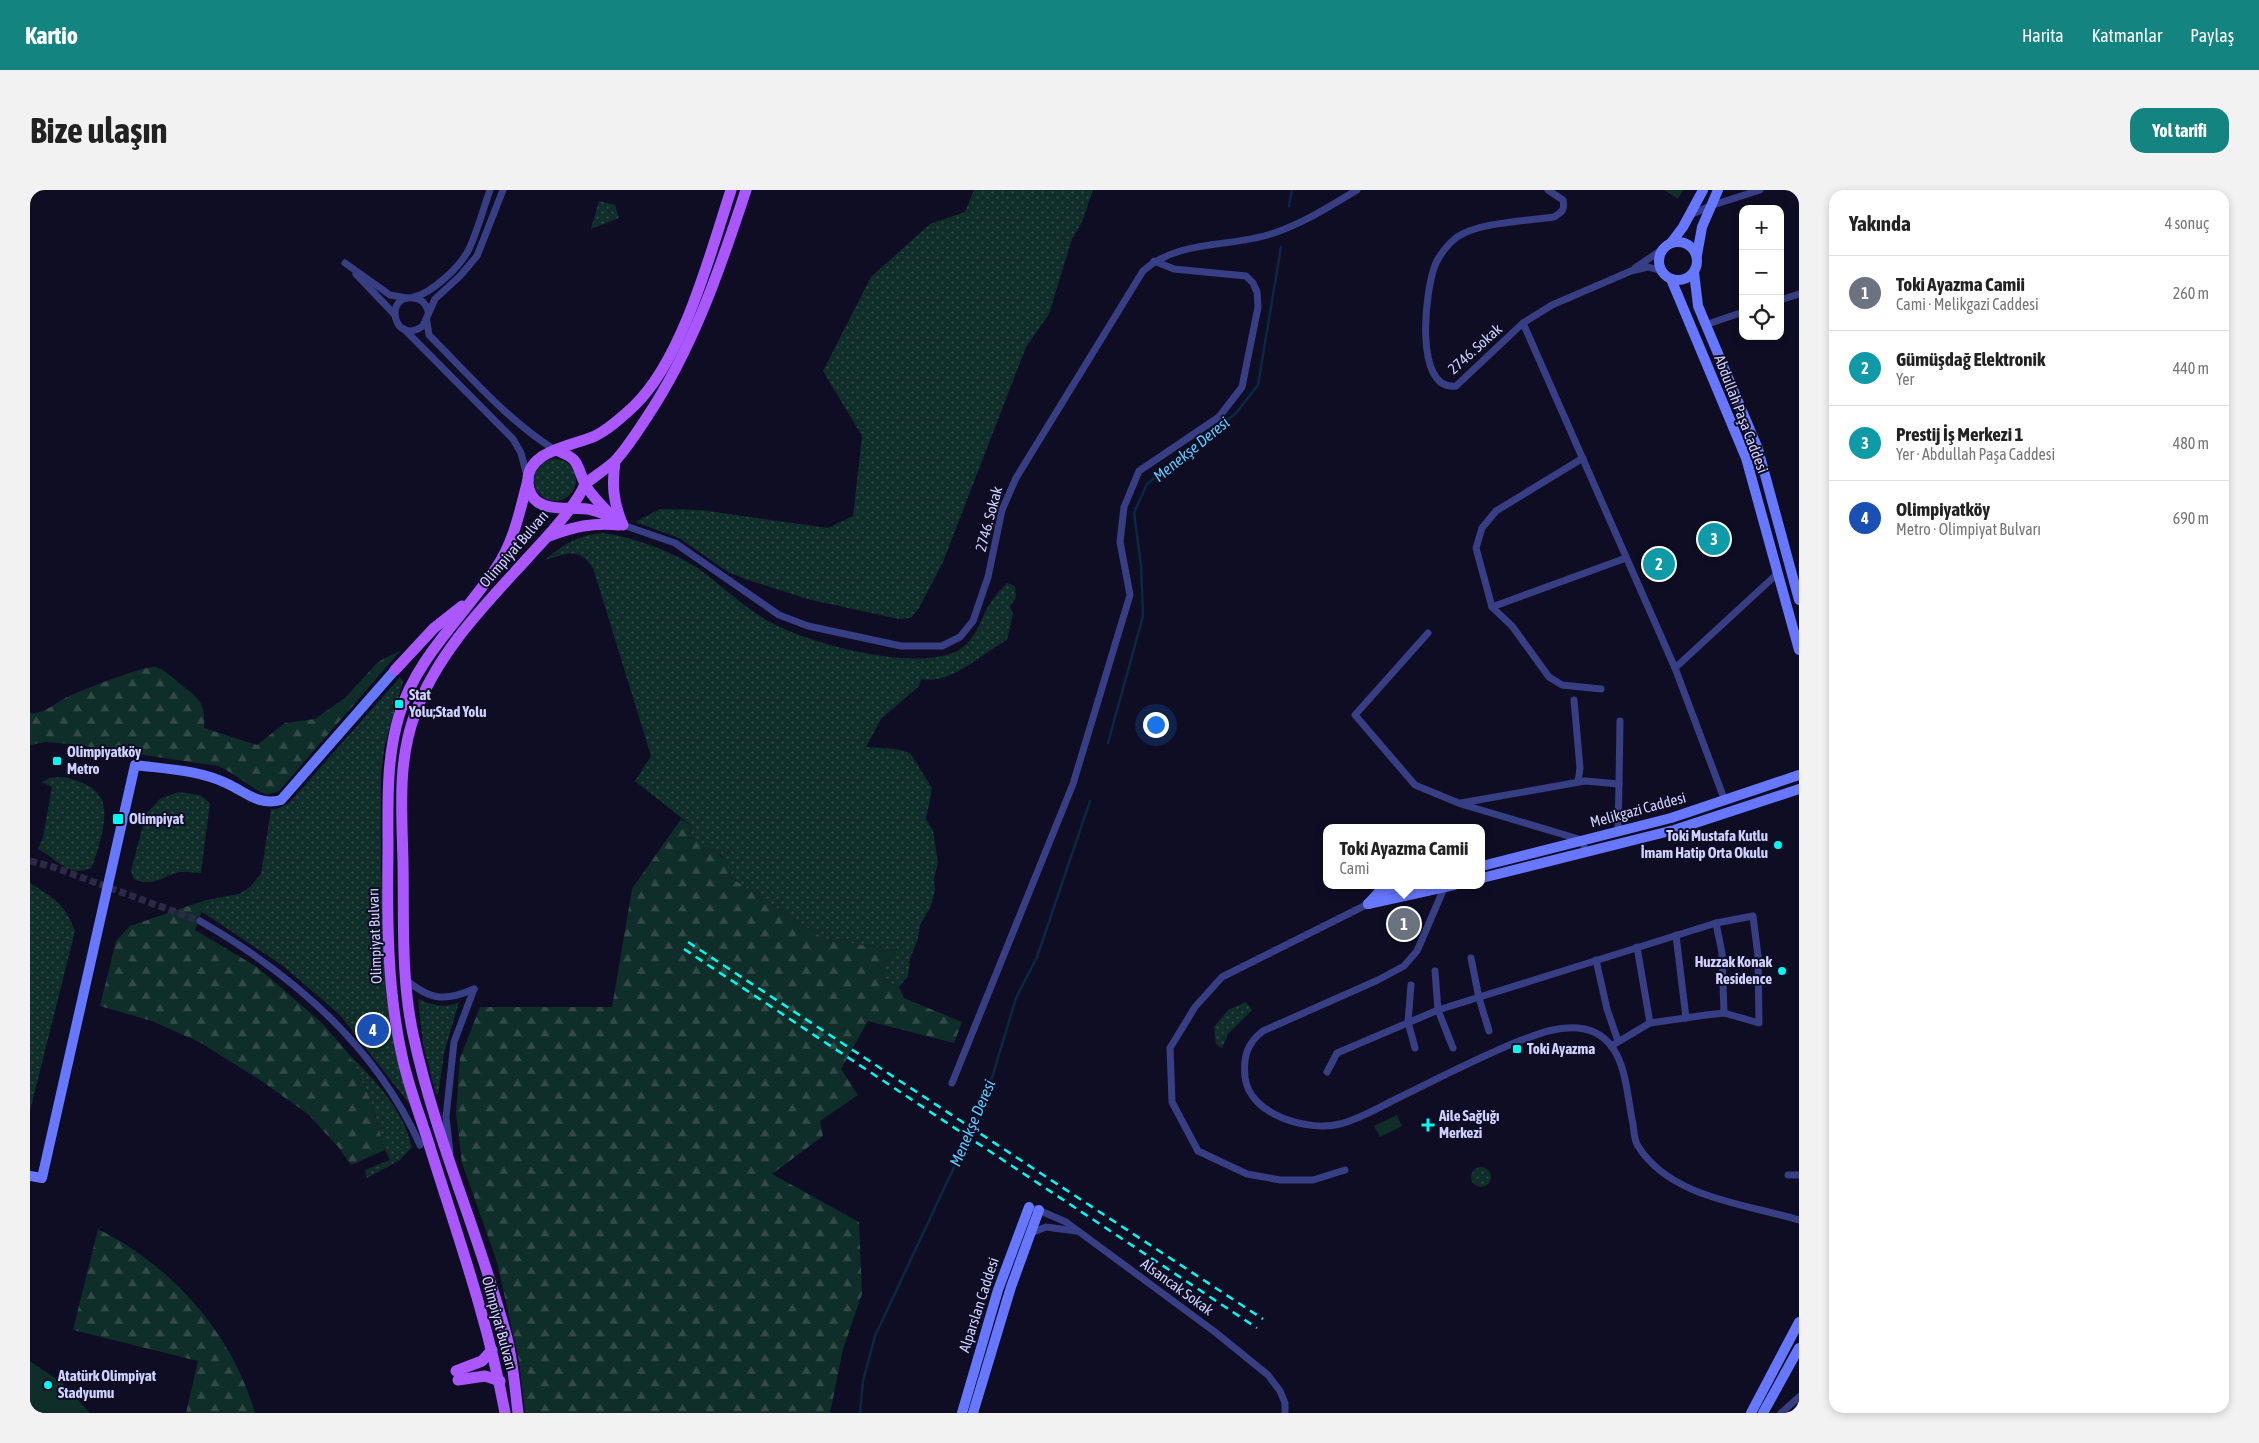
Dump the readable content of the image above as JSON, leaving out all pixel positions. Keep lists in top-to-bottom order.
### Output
{
  "streets": {
    "main road": ["Olimpiyat Bulvarı"],
    "street": [
      "2746. Sokak",
      "Abdullah Paşa Caddesi",
      "Melikgazi Caddesi",
      "Alsancak Sokak",
      "Alparslan Caddesi"
    ]
  },
  "crossings": [
    ["Alsancak Sokak", "Alparslan Caddesi"]
  ],
  "water": ["Menekşe Deresi"],
  "places": {
    "transit": [
      "Stat Yolu;Stad Yolu",
      "Olimpiyatköy Metro",
      "Olimpiyat",
      "Toki Ayazma"
    ],
    "other": ["Toki Mustafa Kutlu İmam Hatip Orta Okulu", "Huzzak Konak Residence", "Atatürk Olimpiyat Stadyumu"],
    "health": ["Aile Sağlığı Merkezi"]
  },
  "page": {
    "header": "Kartio",
    "nav": ["Harita", "Katmanlar", "Paylaş"],
    "buttons": "Yol tarifi",
    "title": "Bize ulaşın",
    "heading": ["Yakında", "4 sonuç"],
    "map_buttons": ["+", "−"],
    "list": [
      {
        "mark": "1",
        "name": "Toki Ayazma Camii",
        "note": "Cami · Melikgazi Caddesi",
        "value": "260 m"
      },
      {
        "mark": "2",
        "name": "Gümüşdağ Elektronik",
        "note": "Yer",
        "value": "440 m"
      },
      {
        "mark": "3",
        "name": "Prestij İş Merkezi 1",
        "note": "Yer · Abdullah Paşa Caddesi",
        "value": "480 m"
      },
      {
        "mark": "4",
        "name": "Olimpiyatköy",
        "note": "Metro · Olimpiyat Bulvarı",
        "value": "690 m"
      }
    ],
    "pins": [
      "3",
      "2",
      "1",
      "4"
    ],
    "popup": ["Toki Ayazma Camii", "Cami"]
  }
}
